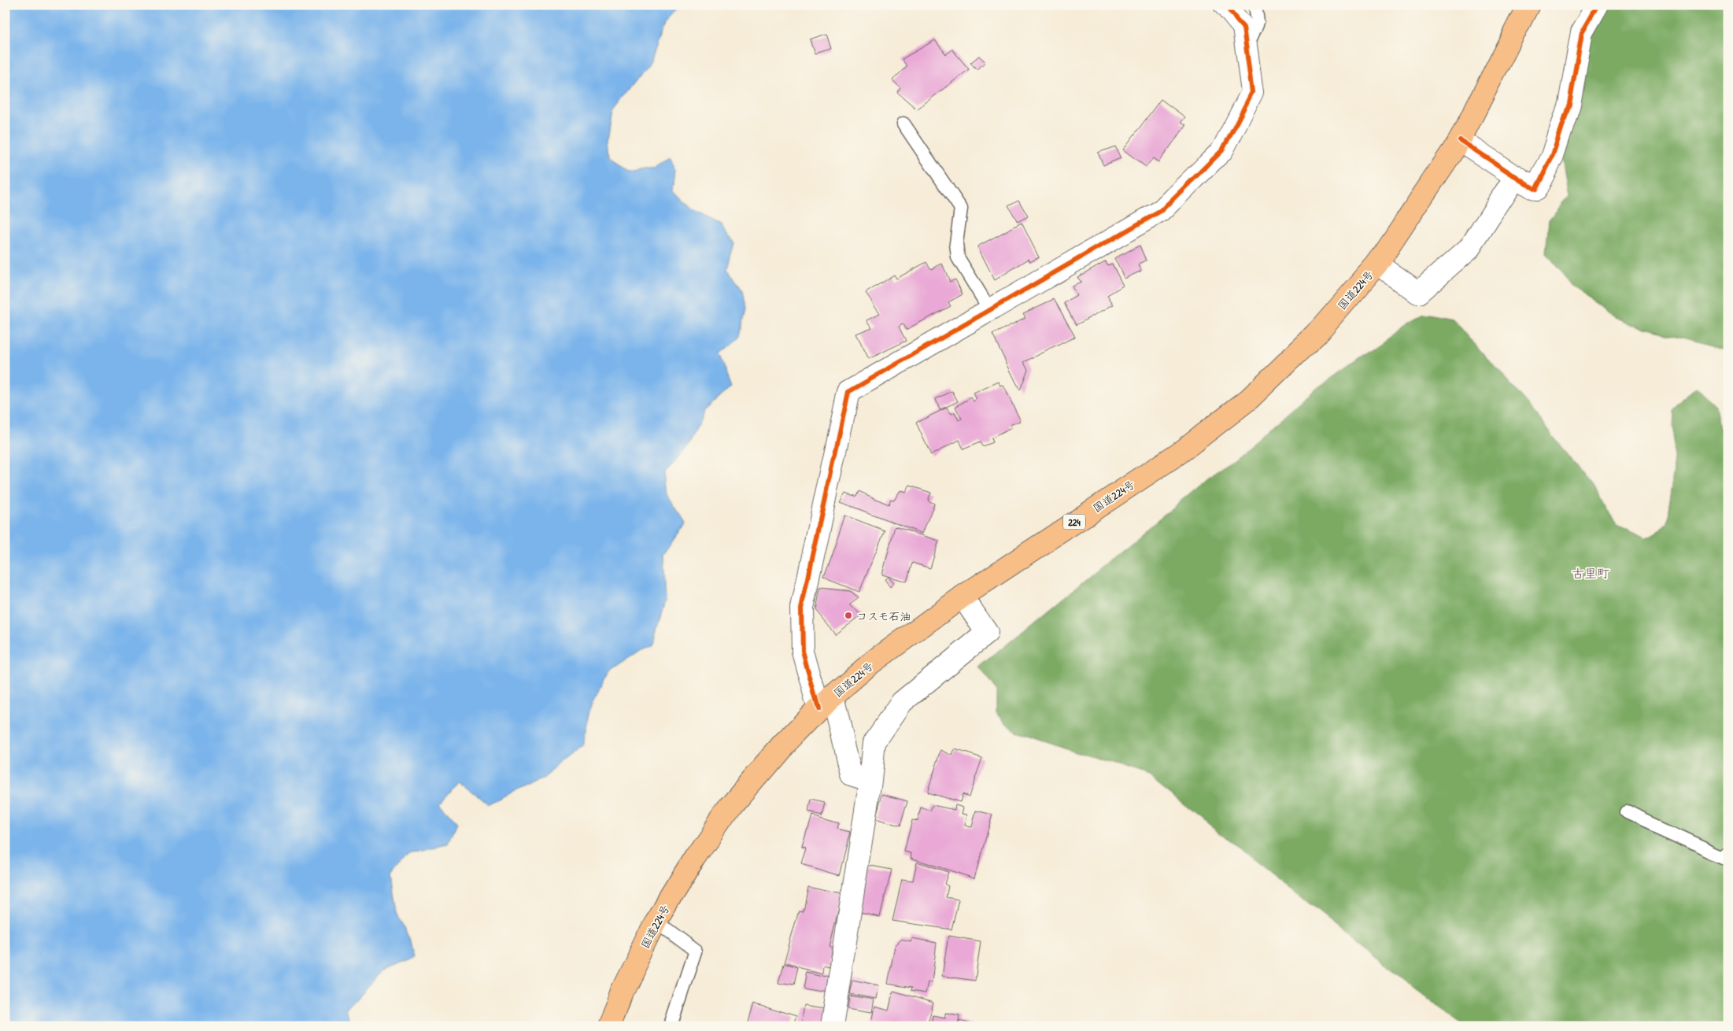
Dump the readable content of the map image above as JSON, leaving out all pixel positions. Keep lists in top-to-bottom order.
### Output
{
  "streets": {
    "highway": ["国道224号", "224"]
  },
  "districts": ["古里町"],
  "places": ["コスモ石油"]
}
